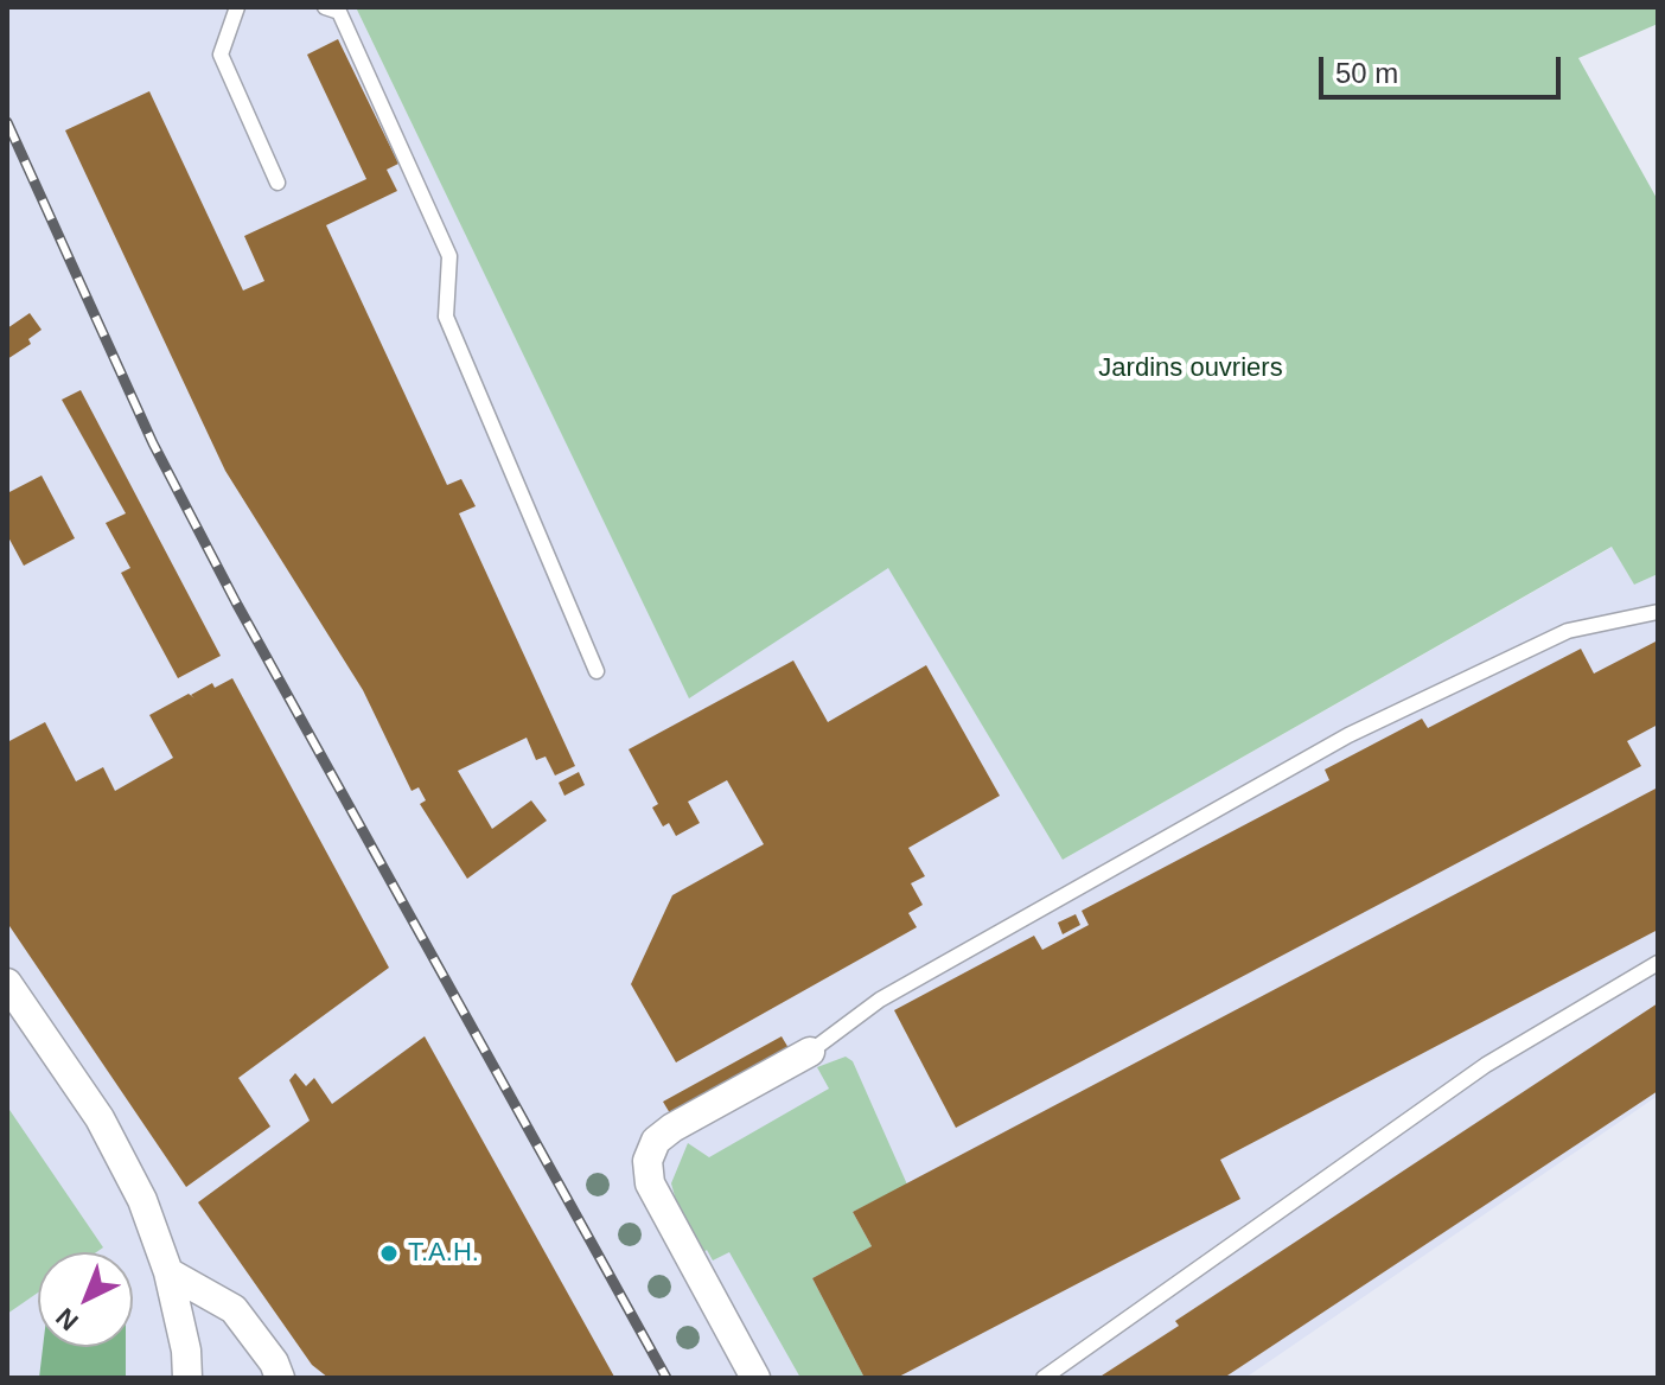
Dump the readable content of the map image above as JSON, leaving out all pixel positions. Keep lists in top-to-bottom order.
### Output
{
  "parks": ["Jardins ouvriers"],
  "places": ["T.A.H."],
  "scale_bar": "50 m",
  "north": "bottom left"
}
